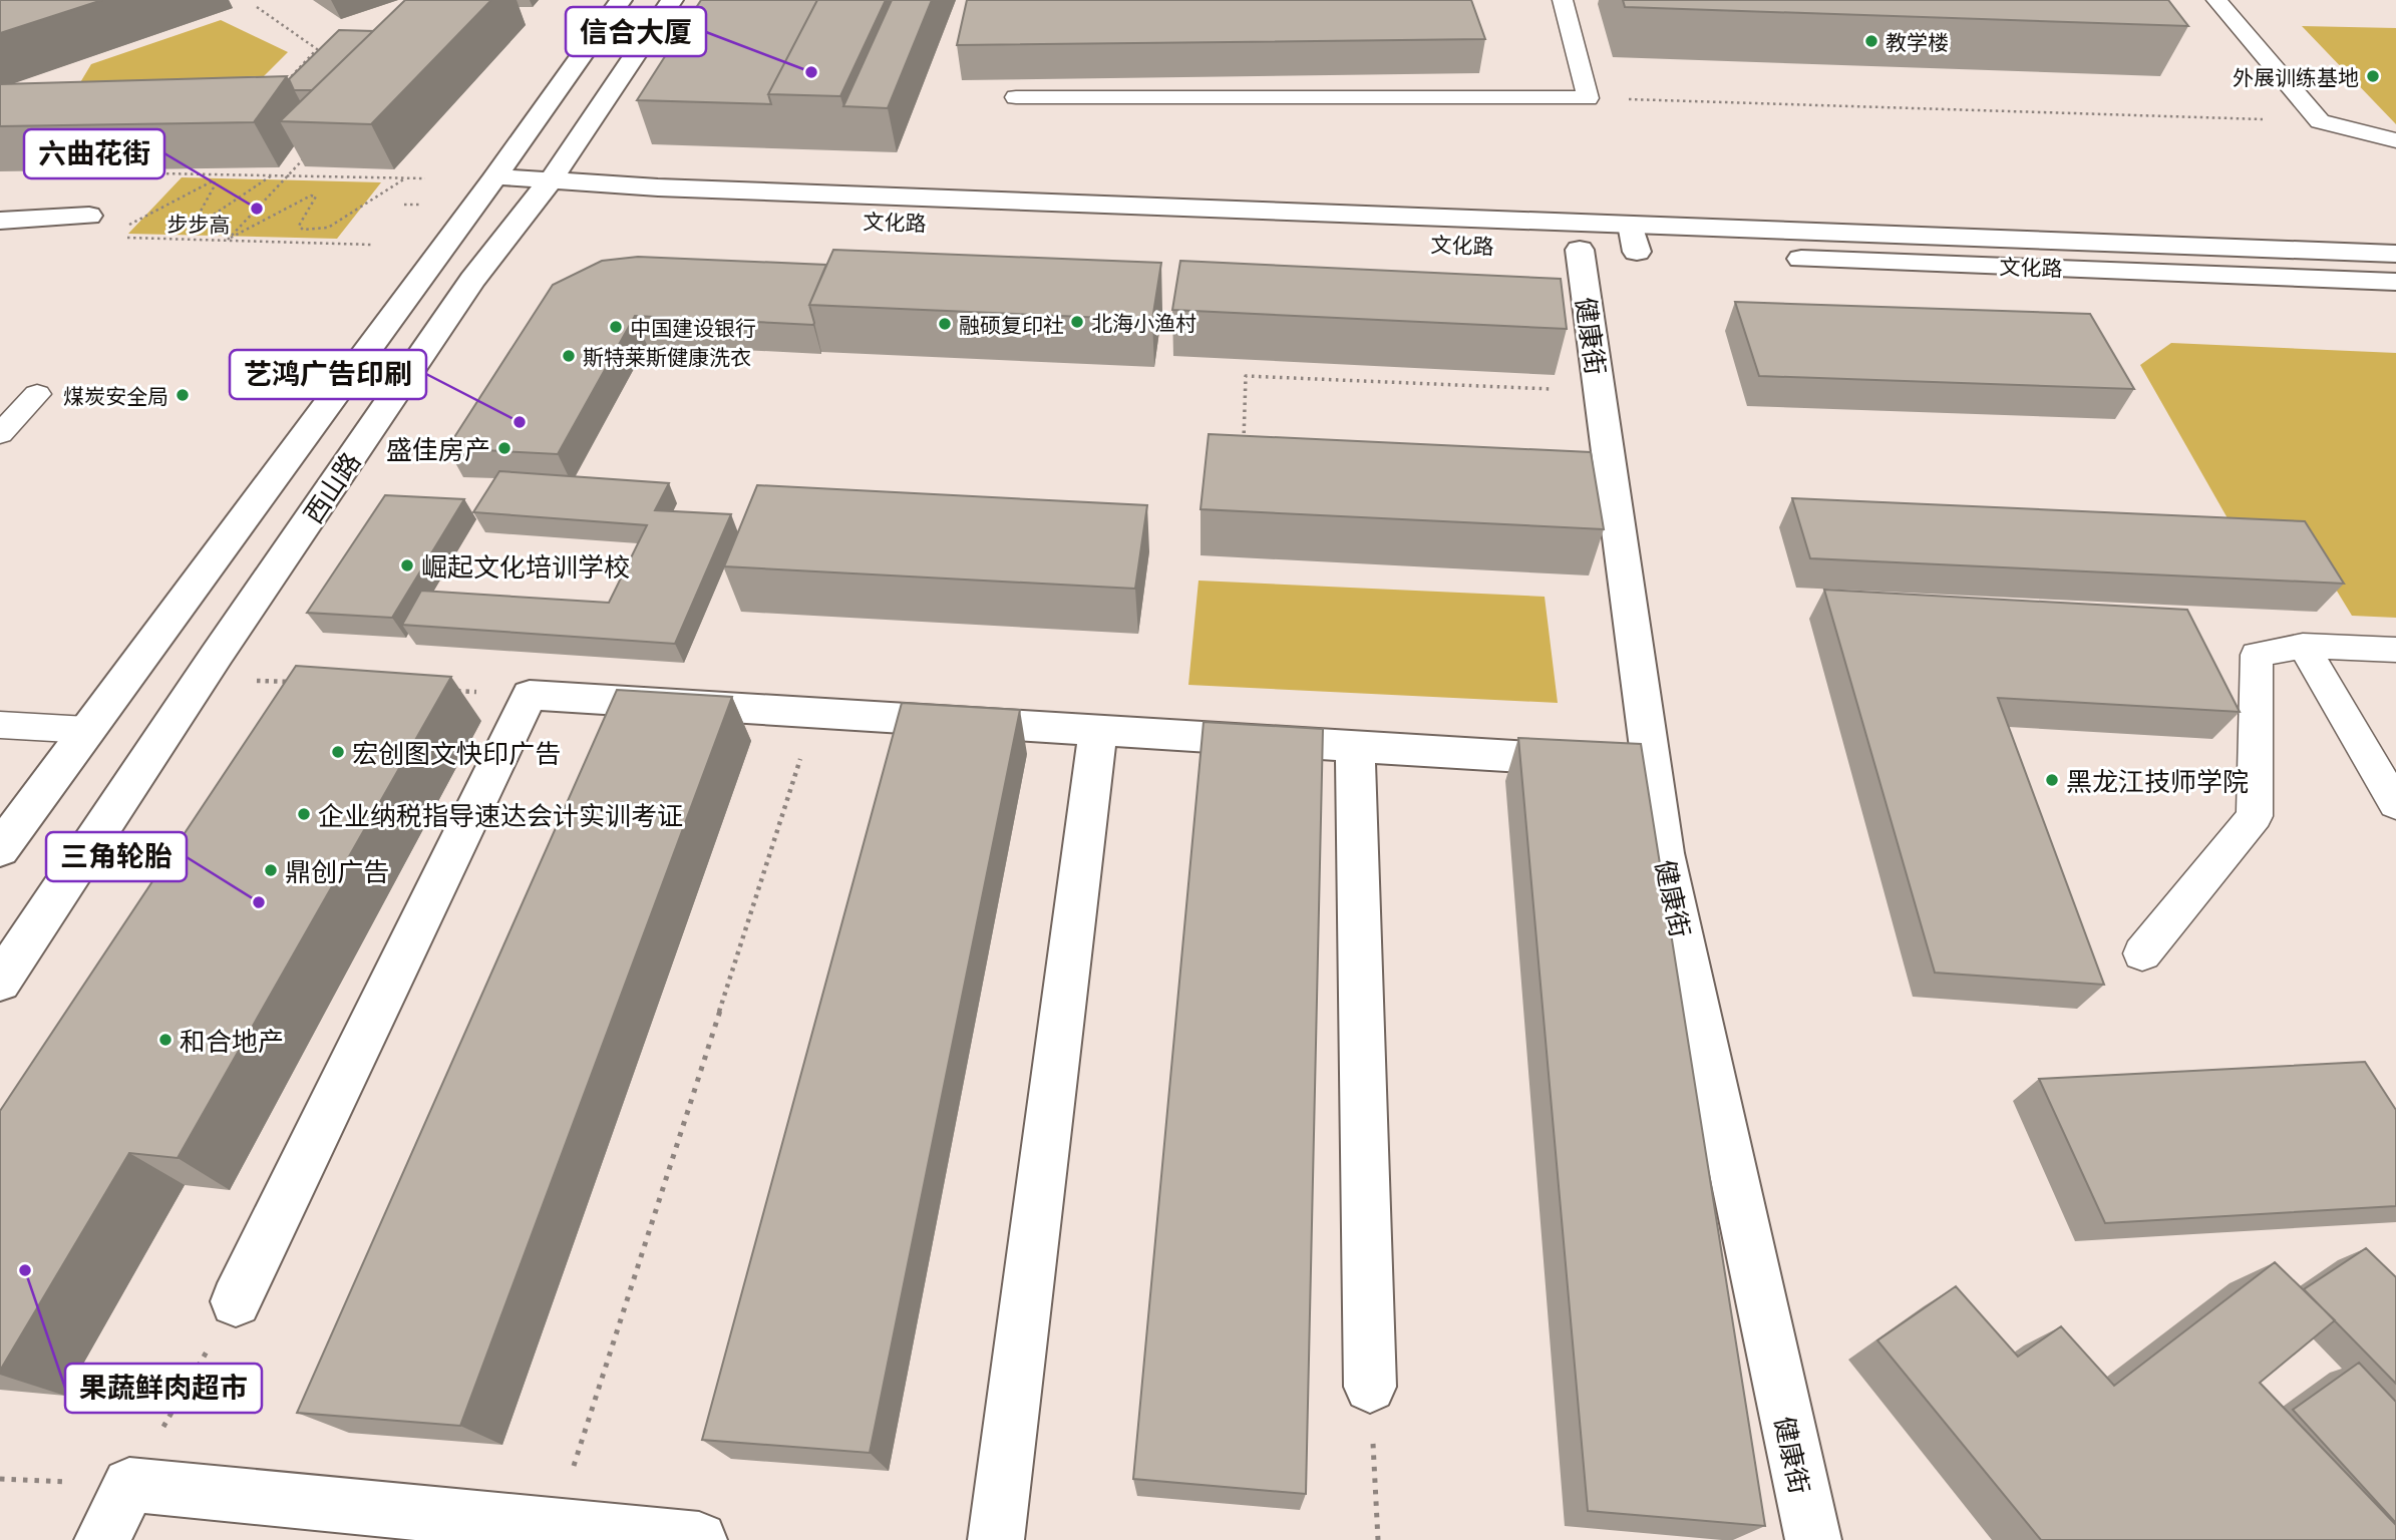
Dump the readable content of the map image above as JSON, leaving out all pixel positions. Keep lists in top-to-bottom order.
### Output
{
  "streets": {
    "main road": ["文化路", "健康街", "西山路"],
    "path": ["步步高"]
  },
  "crossings": [
    ["文化路", "健康街"],
    ["文化路", "西山路"]
  ],
  "places": [
    "教学楼",
    "信合大厦",
    "外展训练基地",
    "六曲花街",
    "北海小渔村",
    "融硕复印社",
    "中国建设银行",
    "斯特莱斯健康洗衣",
    "煤炭安全局",
    "艺鸿广告印刷",
    "盛佳房产",
    "崛起文化培训学校",
    "宏创图文快印广告",
    "黑龙江技师学院",
    "企业纳税指导速达会计实训考证",
    "鼎创广告",
    "三角轮胎",
    "和合地产",
    "果蔬鲜肉超市"
  ]
}
